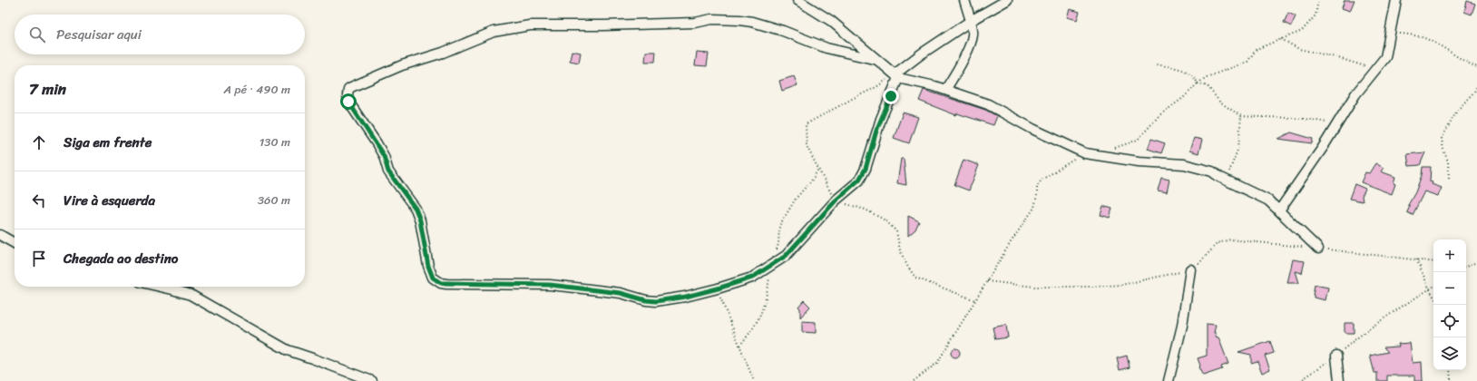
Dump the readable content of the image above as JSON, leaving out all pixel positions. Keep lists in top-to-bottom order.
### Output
{
  "page": {
    "search": "Pesquisar aqui",
    "heading": ["7 min", "A pé · 490 m"],
    "list": [
      ["Siga em frente", "130 m"],
      ["Vire à esquerda", "360 m"],
      "Chegada ao destino"
    ],
    "map_buttons": ["+", "−"]
  }
}
